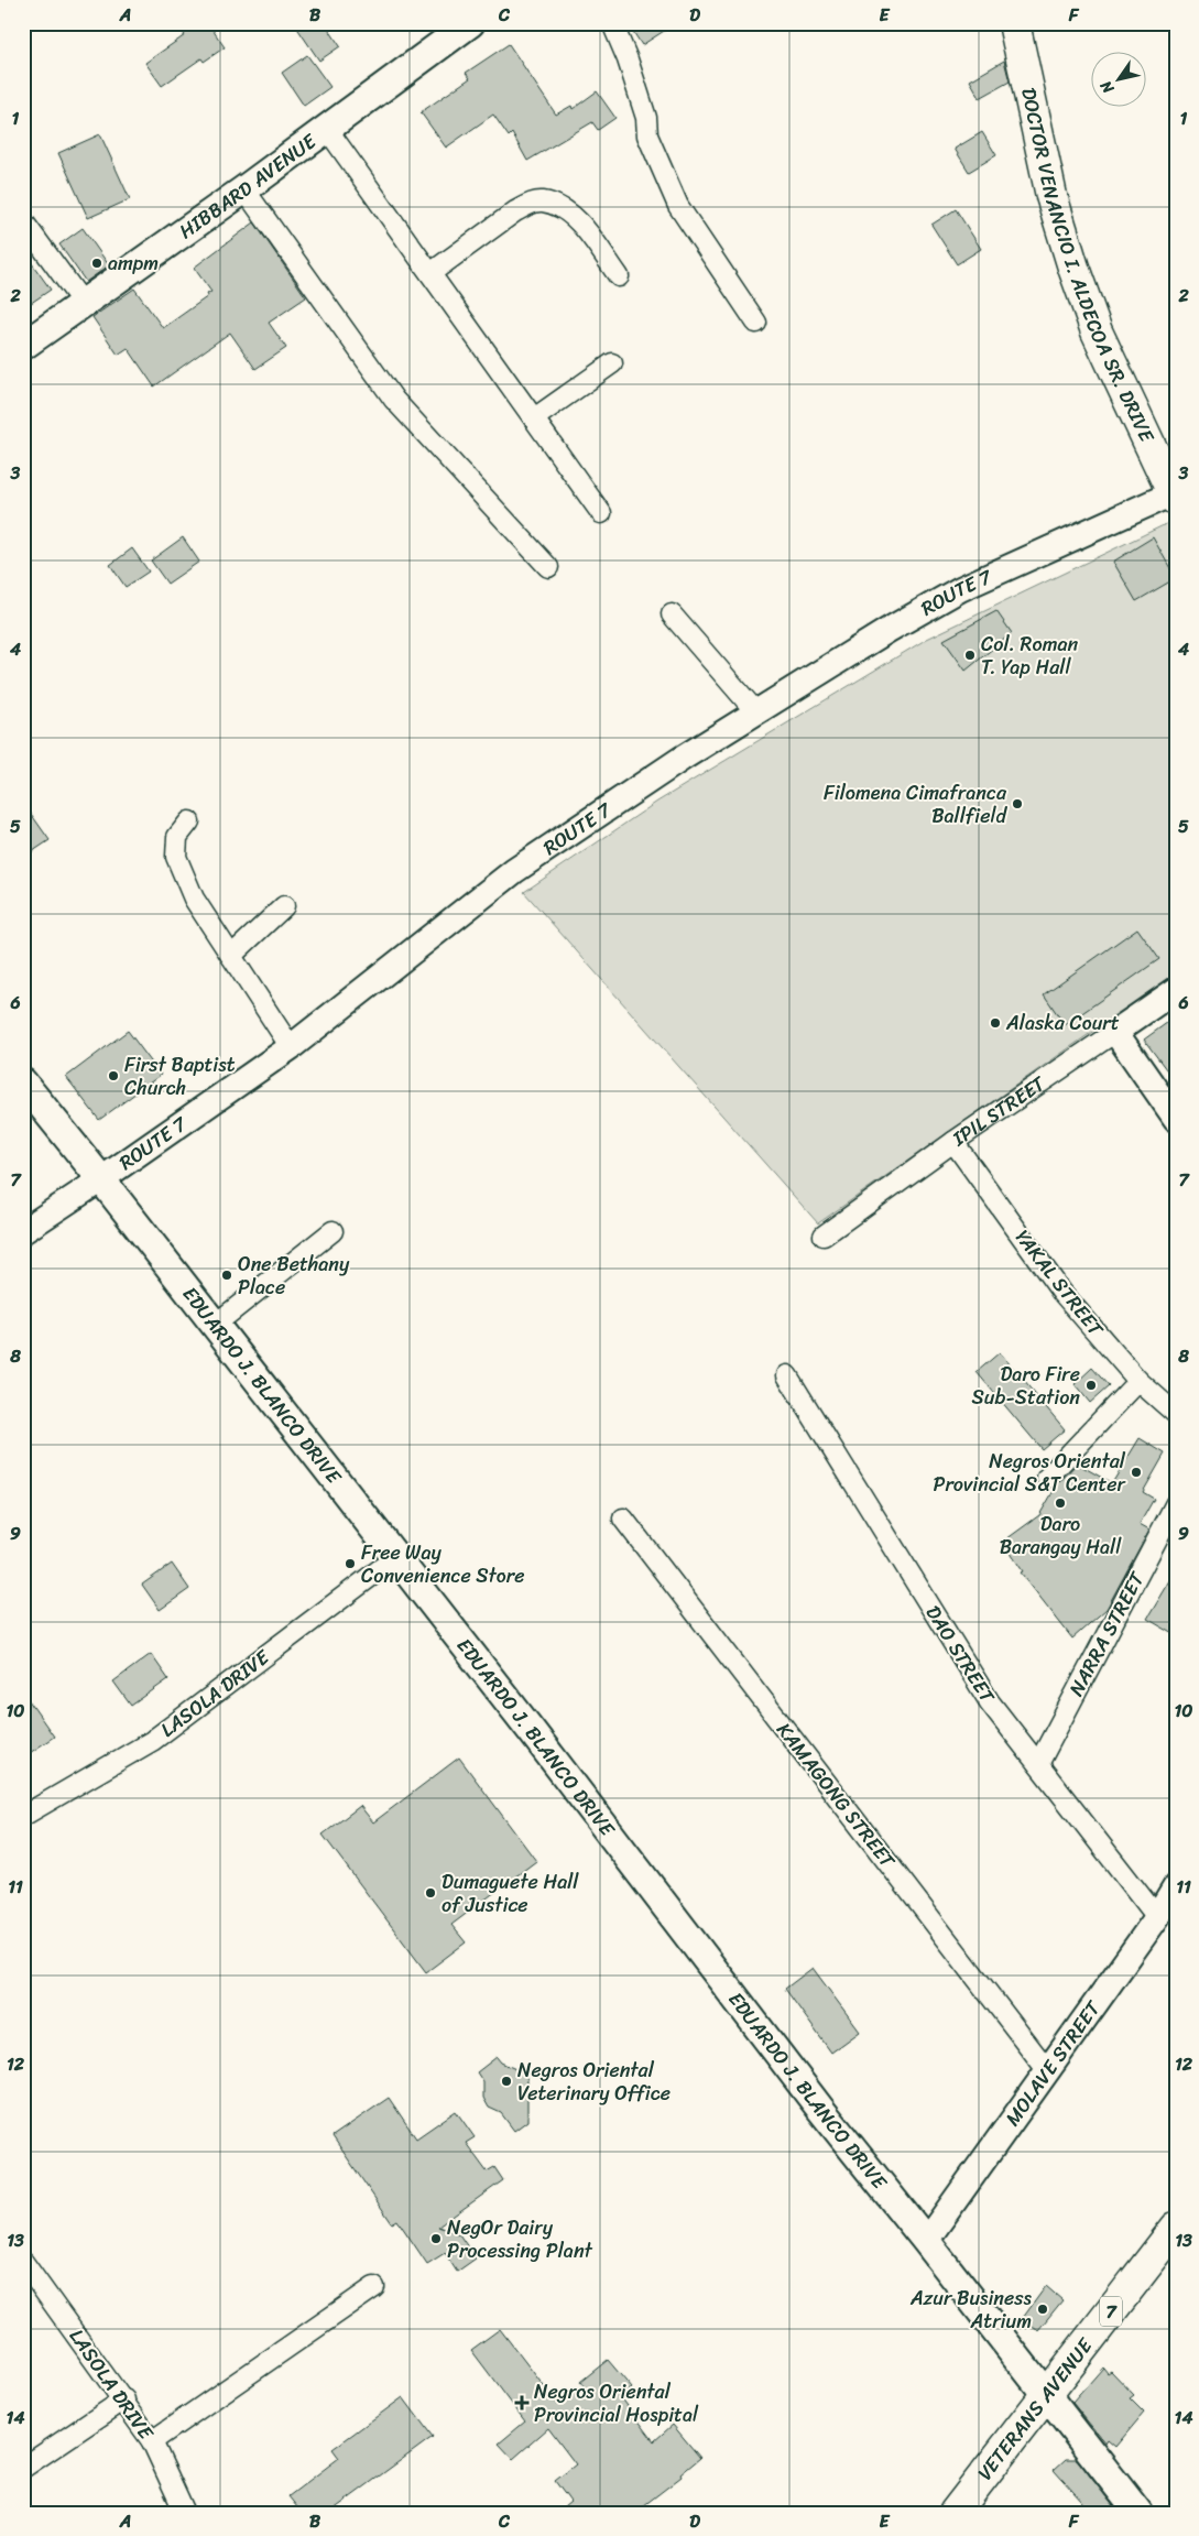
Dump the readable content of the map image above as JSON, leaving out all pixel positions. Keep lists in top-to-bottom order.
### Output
{
  "streets": {
    "highway": ["DOCTOR VENANCIO I. ALDECOA SR. DRIVE", "7", "VETERANS AVENUE"],
    "main road": ["HIBBARD AVENUE", "EDUARDO J. BLANCO DRIVE"],
    "street": [
      "ROUTE 7",
      "IPIL STREET",
      "YAKAL STREET",
      "NARRA STREET",
      "DAO STREET",
      "LASOLA DRIVE",
      "KAMAGONG STREET",
      "MOLAVE STREET"
    ]
  },
  "crossings": [
    ["DOCTOR VENANCIO I. ALDECOA SR. DRIVE", "ROUTE 7"],
    ["ROUTE 7", "EDUARDO J. BLANCO DRIVE"],
    ["IPIL STREET", "YAKAL STREET"],
    ["EDUARDO J. BLANCO DRIVE", "LASOLA DRIVE"],
    ["EDUARDO J. BLANCO DRIVE", "MOLAVE STREET"],
    ["EDUARDO J. BLANCO DRIVE", "VETERANS AVENUE"],
    ["NARRA STREET", "DAO STREET"],
    ["DAO STREET", "MOLAVE STREET"],
    ["KAMAGONG STREET", "MOLAVE STREET"]
  ],
  "places": {
    "other": [
      "ampm",
      "Col. Roman T. Yap Hall",
      "Filomena Cimafranca Ballfield",
      "Alaska Court",
      "First Baptist Church",
      "One Bethany Place",
      "Daro Fire Sub-Station",
      "Negros Oriental Provincial S&T Center",
      "Daro Barangay Hall",
      "Free Way Convenience Store",
      "Dumaguete Hall of Justice",
      "Negros Oriental Veterinary Office",
      "NegOr Dairy Processing Plant",
      "Azur Business Atrium"
    ],
    "health": ["Negros Oriental Provincial Hospital"]
  },
  "north": "bottom left",
  "grid": {
    "columns": [
      "A",
      "B",
      "C",
      "D",
      "E",
      "F"
    ],
    "rows": [
      "1",
      "2",
      "3",
      "4",
      "5",
      "6",
      "7",
      "8",
      "9",
      "10",
      "11",
      "12",
      "13",
      "14"
    ]
  }
}
